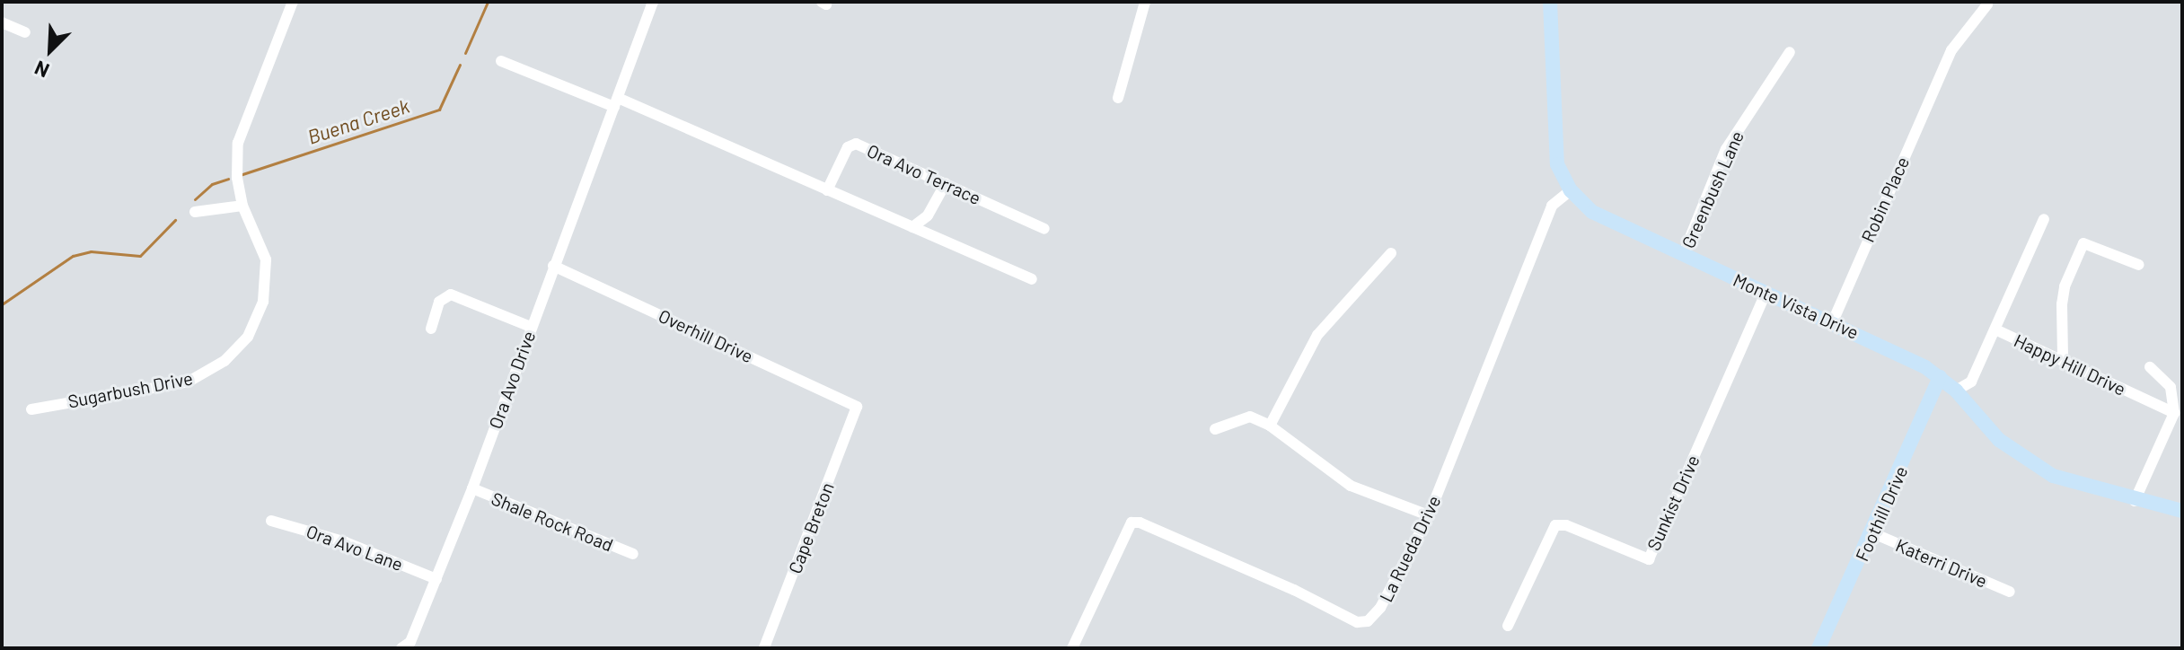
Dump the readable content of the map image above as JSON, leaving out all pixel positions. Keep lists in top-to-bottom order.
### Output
{
  "streets": {
    "main road": ["Monte Vista Drive", "Foothill Drive"],
    "street": [
      "Ora Avo Terrace",
      "Greenbush Lane",
      "Robin Place",
      "Overhill Drive",
      "Happy Hill Drive",
      "Ora Avo Drive",
      "Sugarbush Drive",
      "Sunkist Drive",
      "Shale Rock Road",
      "Cape Breton",
      "Ora Avo Lane",
      "La Rueda Drive",
      "Katerri Drive"
    ]
  },
  "crossings": [
    ["Greenbush Lane", "Monte Vista Drive"],
    ["Robin Place", "Monte Vista Drive"],
    ["Monte Vista Drive", "Happy Hill Drive"],
    ["Monte Vista Drive", "Sunkist Drive"],
    ["Monte Vista Drive", "Foothill Drive"],
    ["Monte Vista Drive", "La Rueda Drive"],
    ["Overhill Drive", "Ora Avo Drive"],
    ["Overhill Drive", "Cape Breton"],
    ["Ora Avo Drive", "Shale Rock Road"],
    ["Ora Avo Drive", "Ora Avo Lane"],
    ["Foothill Drive", "Katerri Drive"]
  ],
  "water": ["Buena Creek"],
  "north": "bottom left"
}
